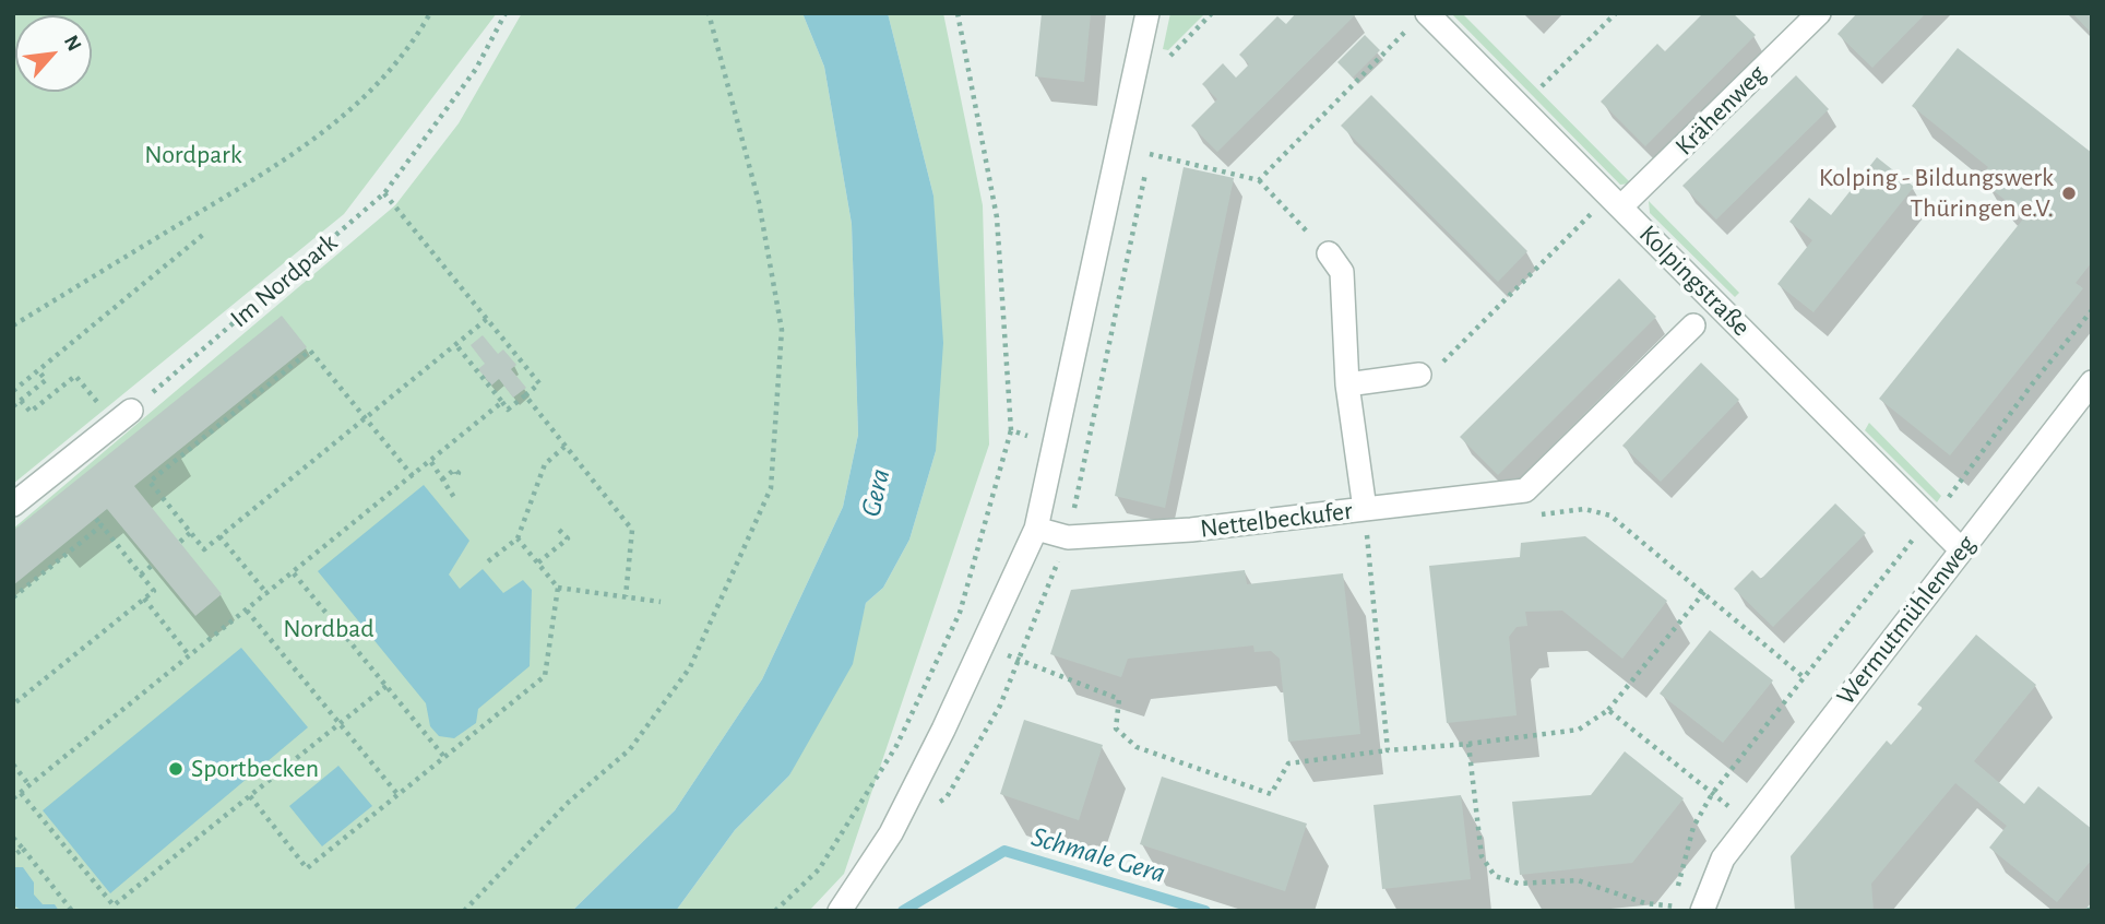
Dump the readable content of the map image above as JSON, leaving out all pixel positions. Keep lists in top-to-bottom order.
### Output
{
  "streets": {
    "street": [
      "Krähenweg",
      "Kolpingstraße",
      "Nettelbeckufer",
      "Wermutmühlenweg"
    ],
    "path": ["Im Nordpark"]
  },
  "crossings": [
    ["Krähenweg", "Kolpingstraße"],
    ["Kolpingstraße", "Nettelbeckufer"],
    ["Kolpingstraße", "Wermutmühlenweg"]
  ],
  "water": ["Gera", "Schmale Gera"],
  "parks": ["Nordpark", "Nordbad"],
  "places": ["Kolping - Bildungswerk Thüringen e.V.", "Sportbecken"],
  "north": "top right"
}
